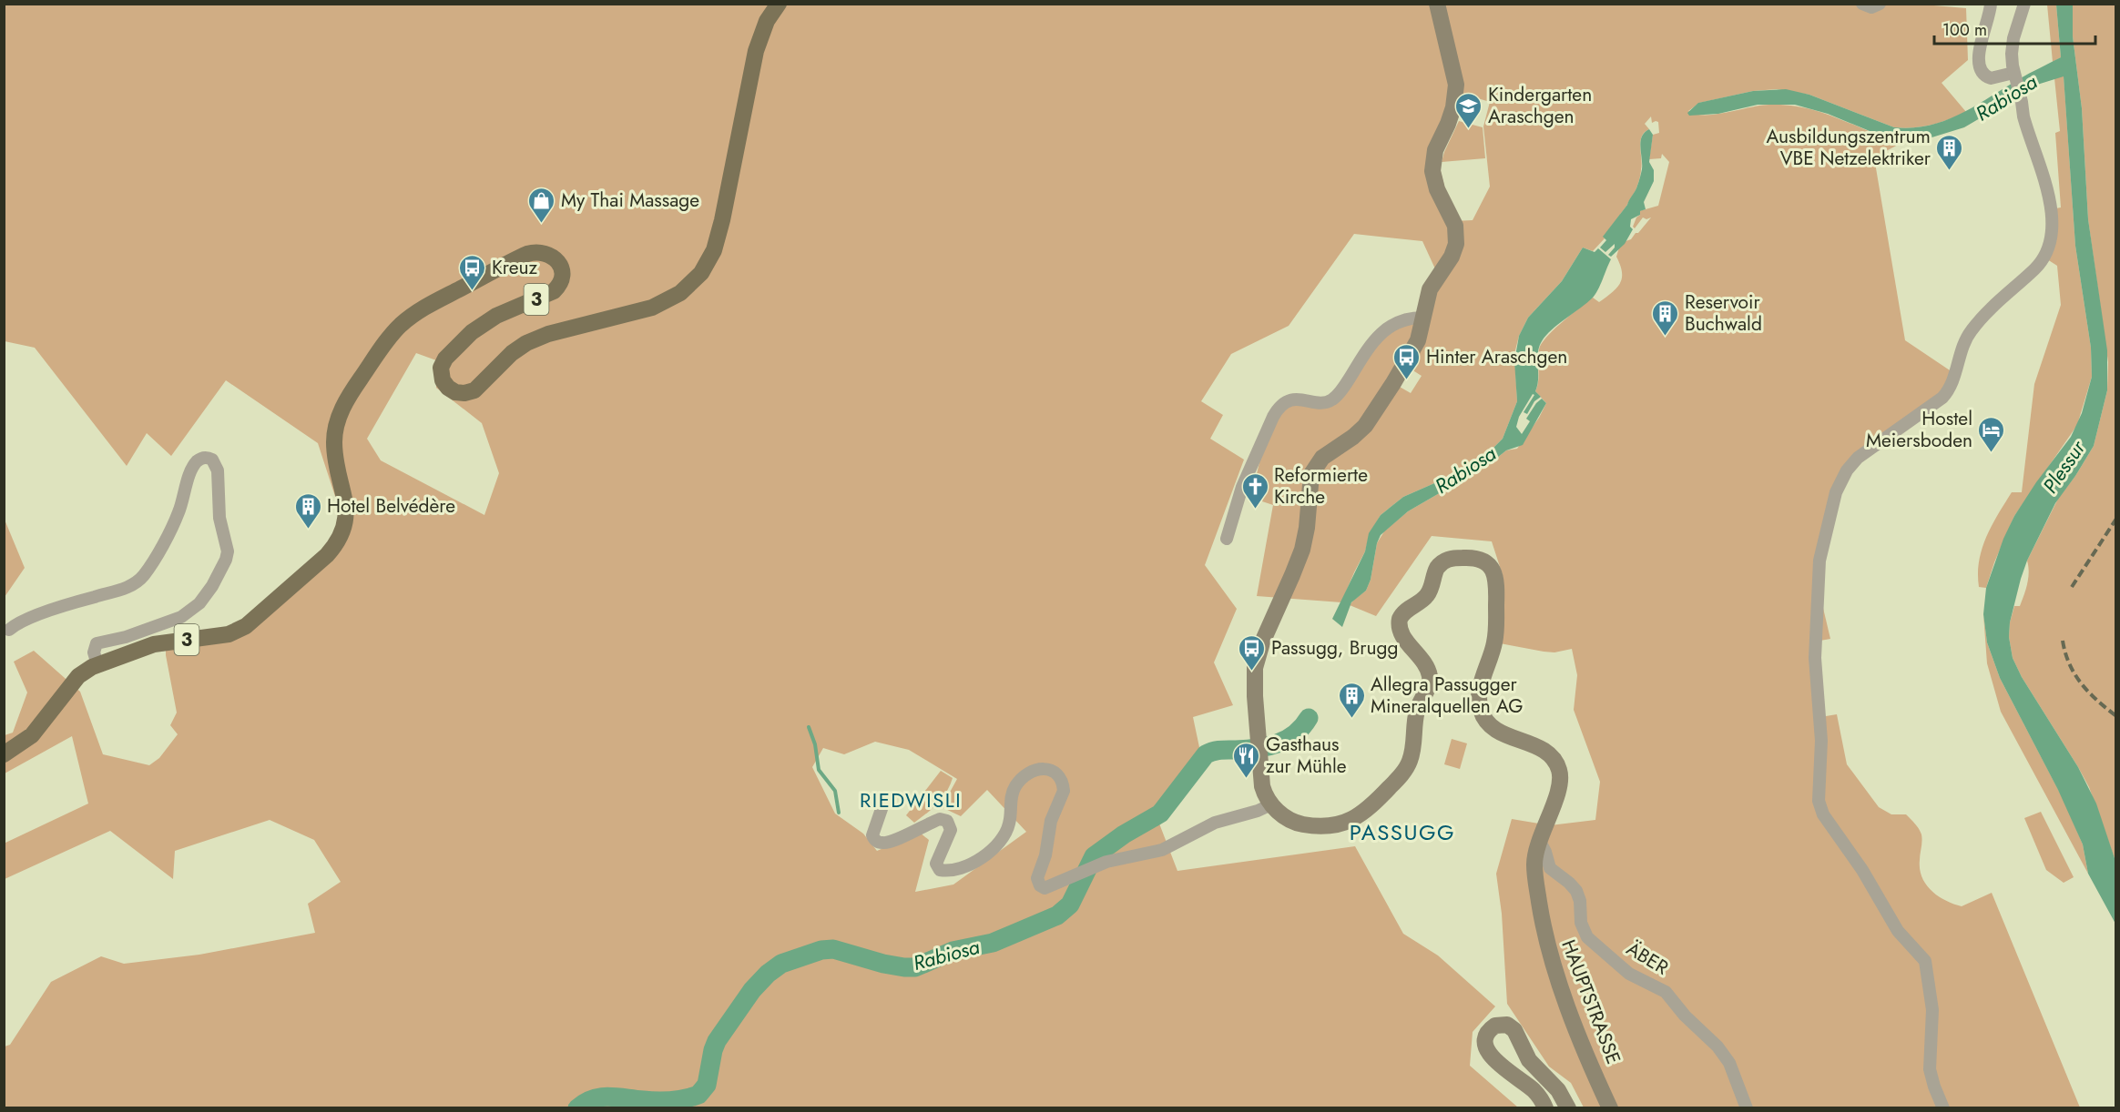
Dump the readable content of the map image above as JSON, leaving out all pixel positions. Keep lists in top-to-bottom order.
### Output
{
  "streets": {
    "main road": ["3"],
    "street": ["ÄBER", "HAUPTSTRASSE"]
  },
  "crossings": [
    ["ÄBER", "HAUPTSTRASSE"]
  ],
  "districts": ["RIEDWISLI", "PASSUGG"],
  "water": ["Rabiosa", "Plessur"],
  "places": {
    "school or university": ["Kindergarten Araschgen"],
    "building": [
      "Ausbildungszentrum VBE Netzelektriker",
      "Reservoir Buchwald",
      "Hotel Belvédère",
      "Allegra Passugger Mineralquellen AG"
    ],
    "shop": ["My Thai Massage"],
    "bus stop": ["Kreuz", "Hinter Araschgen", "Passugg, Brugg"],
    "hotel": ["Hostel Meiersboden"],
    "church": ["Reformierte Kirche"],
    "restaurant": ["Gasthaus zur Mühle"]
  },
  "scale_bar": "100 m"
}
